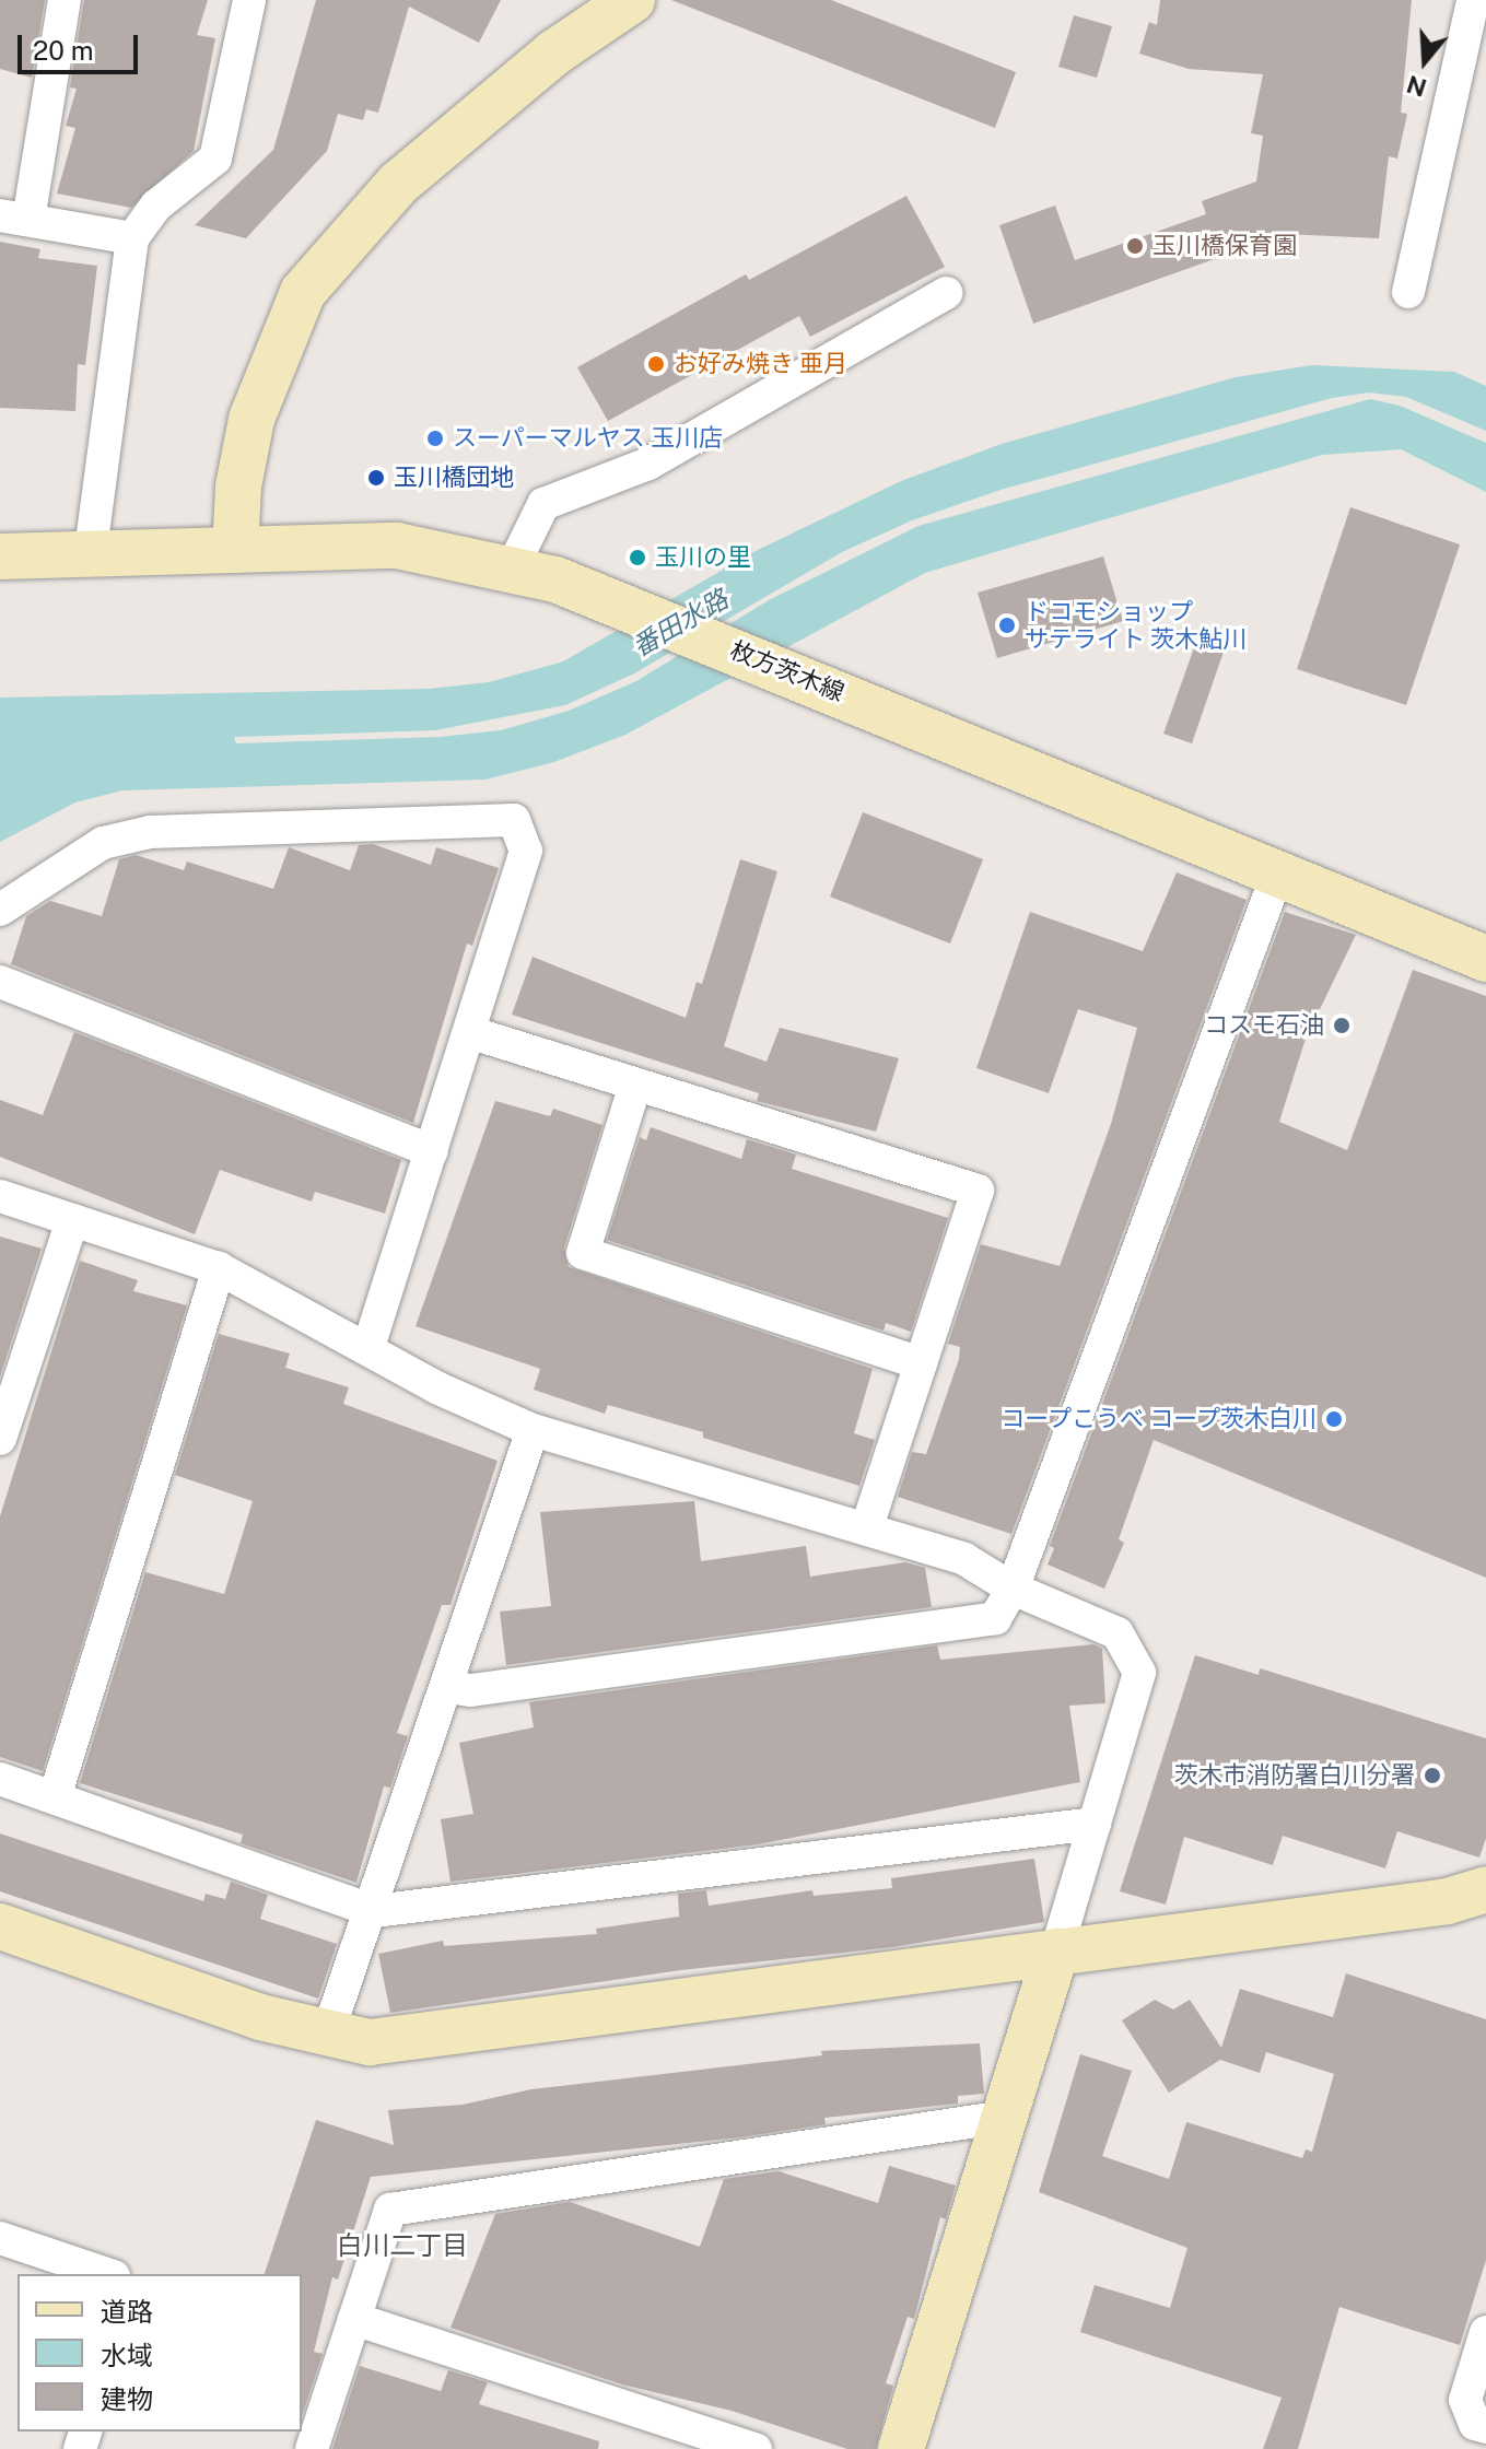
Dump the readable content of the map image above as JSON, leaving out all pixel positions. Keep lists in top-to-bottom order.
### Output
{
  "streets": {
    "street": ["枚方茨木線"]
  },
  "districts": ["白川二丁目"],
  "water": ["番田水路"],
  "places": [
    "玉川橋保育園",
    "お好み焼き 亜月",
    "スーパーマルヤス 玉川店",
    "玉川橋団地",
    "玉川の里",
    "ドコモショップ サテライト 茨木鮎川",
    "コスモ石油",
    "コープこうべ コープ茨木白川",
    "茨木市消防署白川分署"
  ],
  "legend": ["道路", "水域", "建物"],
  "scale_bar": "20 m",
  "north": "bottom"
}
